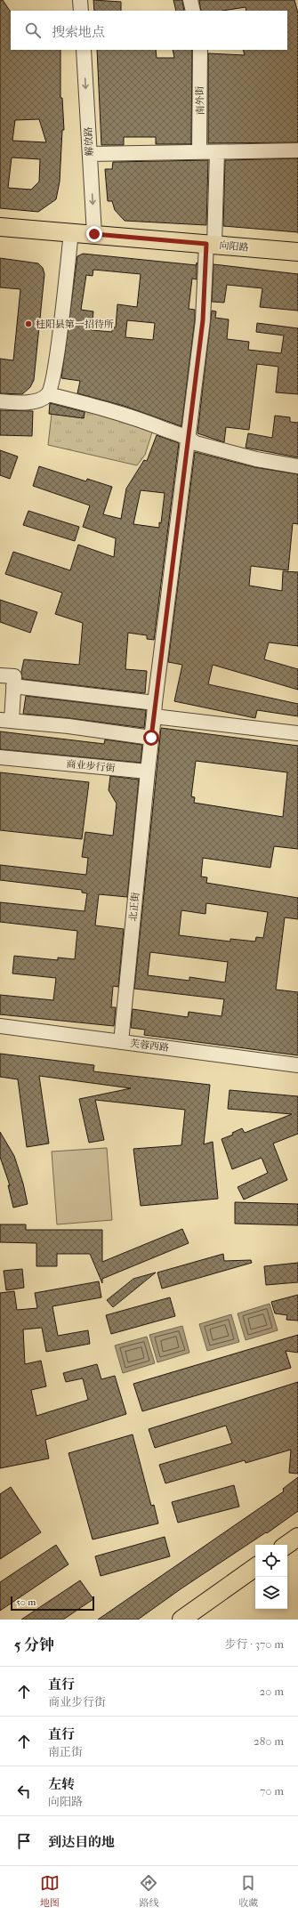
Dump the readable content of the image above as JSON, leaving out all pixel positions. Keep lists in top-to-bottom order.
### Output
{
  "streets": {
    "main road": ["向阳路"],
    "street": [
      "南外街",
      "解放路",
      "商业步行街",
      "北正街",
      "芙蓉西路"
    ]
  },
  "crossings": [
    ["解放路", "向阳路"],
    ["商业步行街", "北正街"],
    ["北正街", "芙蓉西路"]
  ],
  "places": ["桂阳县第一招待所"],
  "scale_bar": "50 m",
  "page": {
    "search": "搜索地点",
    "scale": "50 m",
    "heading": ["5 分钟", "步行 · 370 m"],
    "list": [
      ["直行", "商业步行街", "20 m"],
      ["直行", "南正街", "280 m"],
      ["左转", "向阳路", "70 m"],
      "到达目的地"
    ],
    "nav": ["地图", "路线", "收藏"]
  }
}
